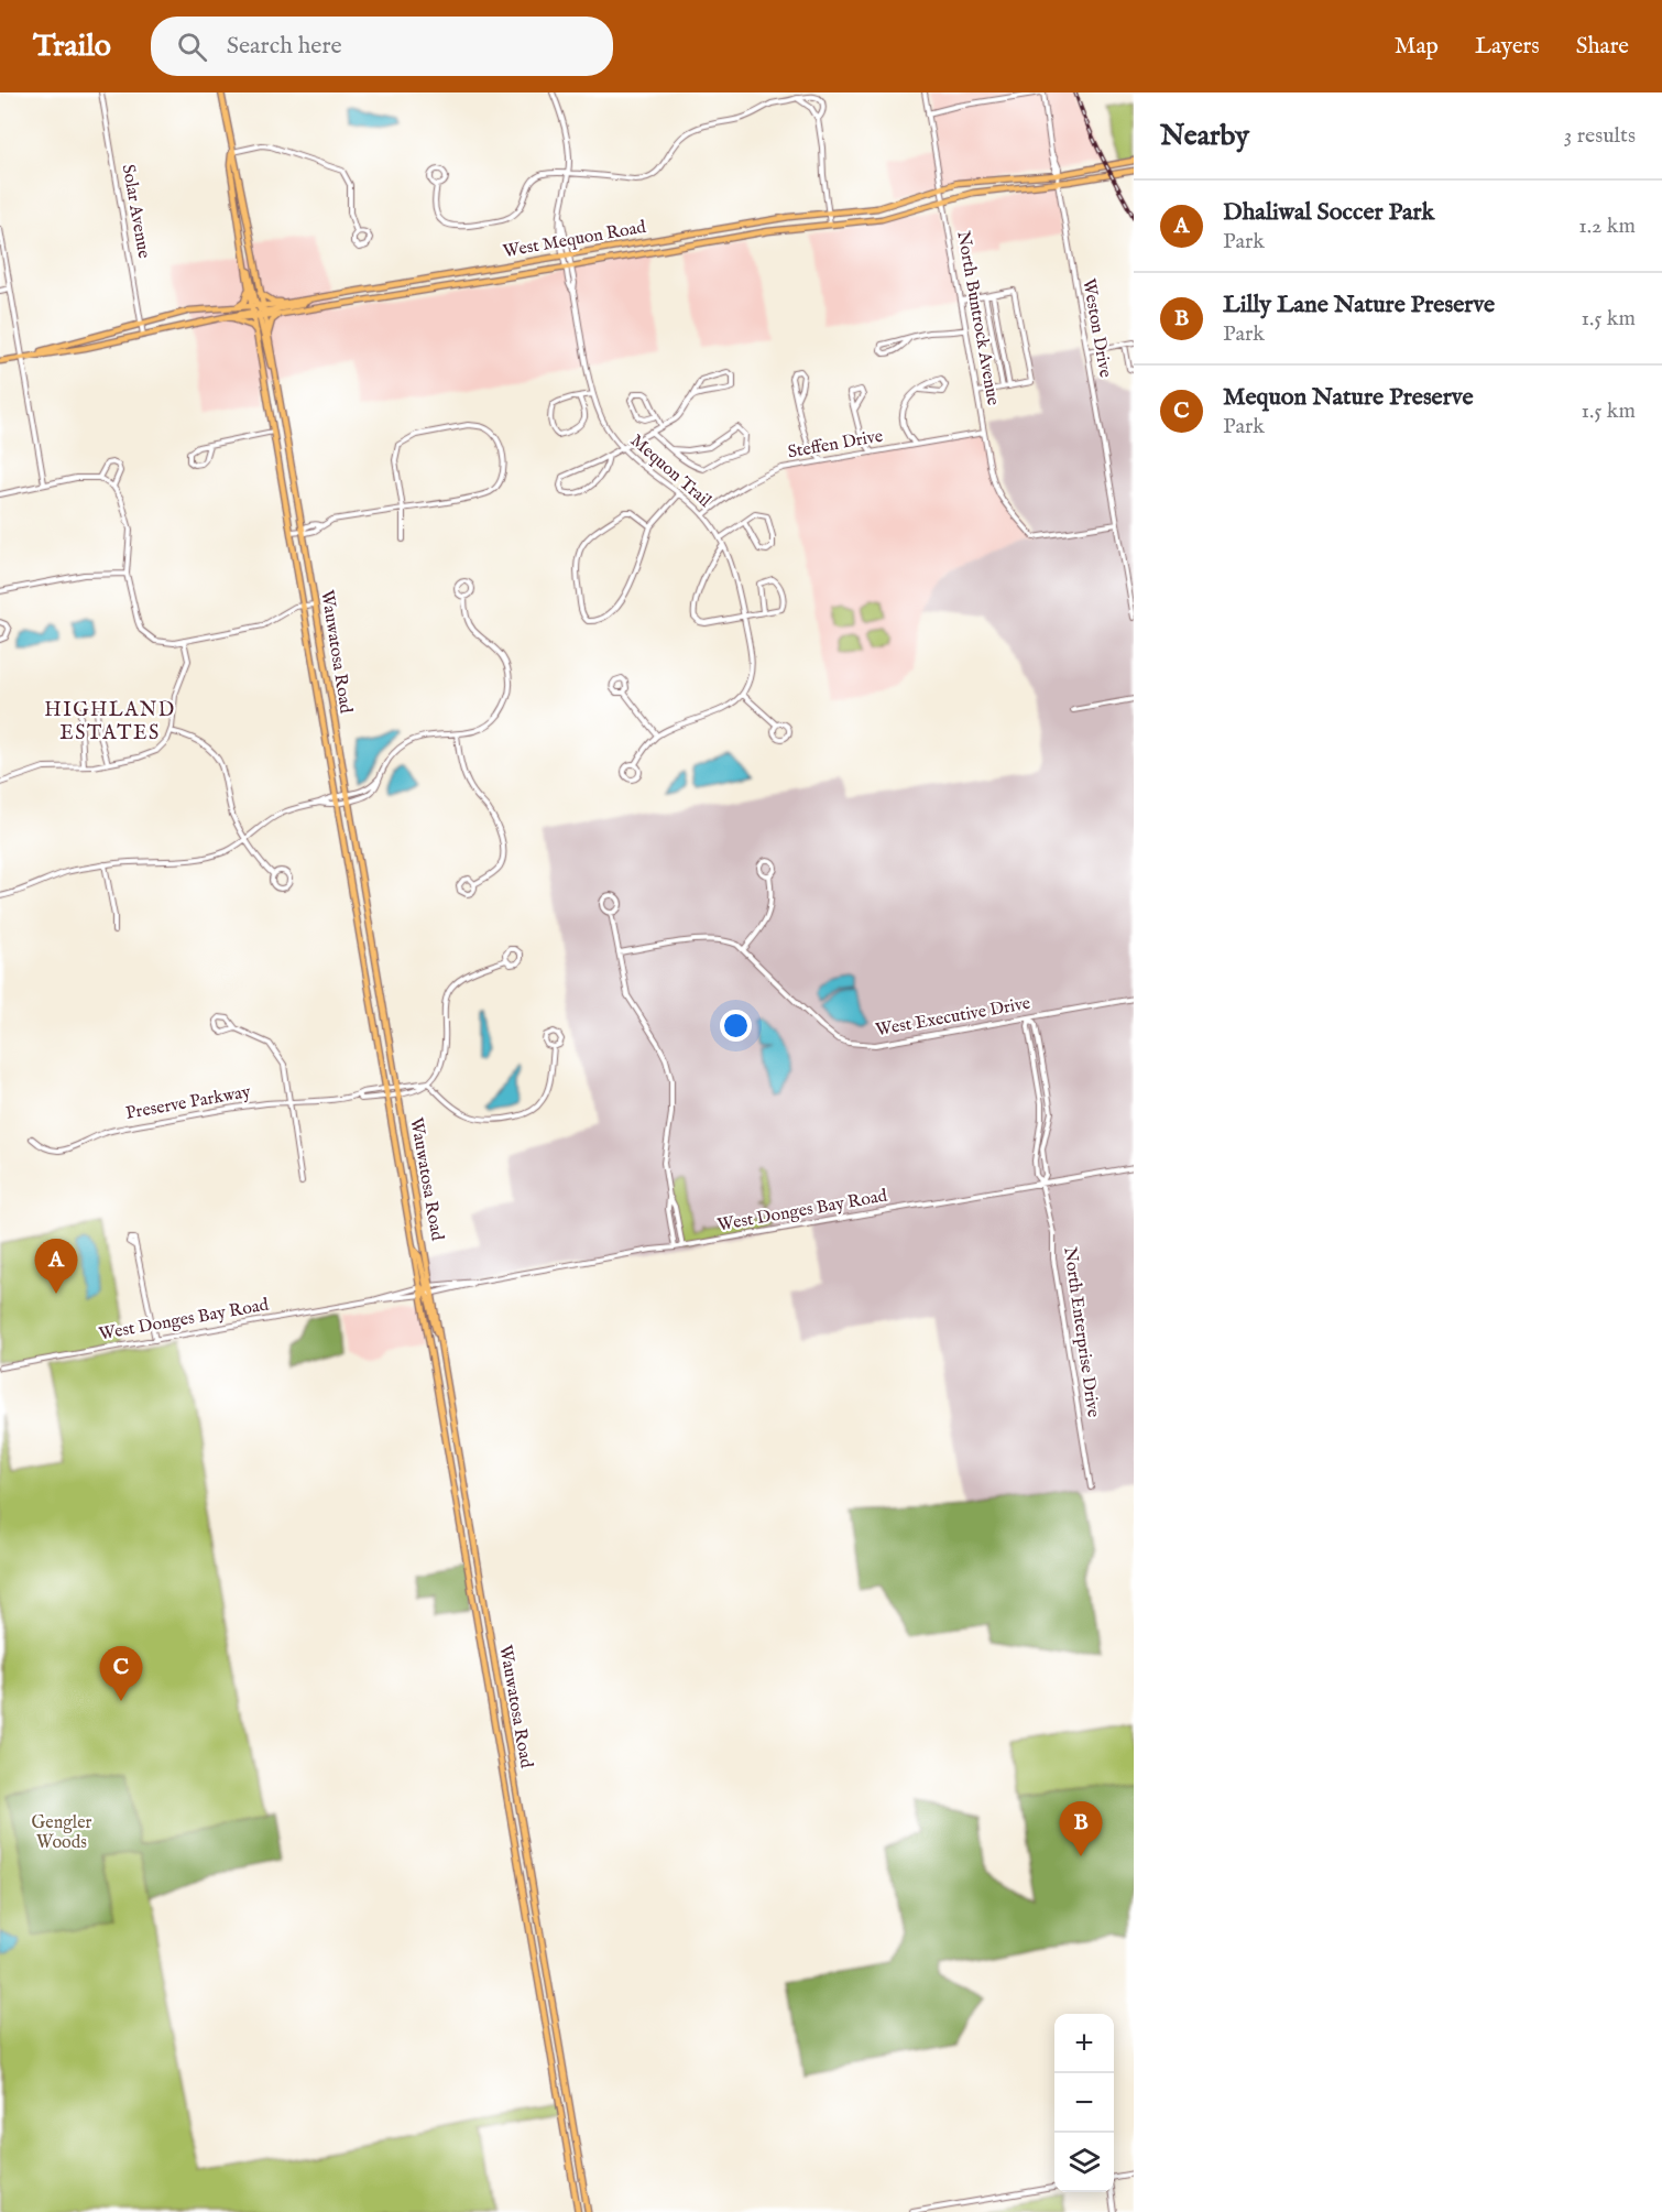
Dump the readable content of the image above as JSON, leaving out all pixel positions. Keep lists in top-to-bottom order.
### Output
{
  "streets": {
    "main road": ["West Mequon Road", "Wauwatosa Road"],
    "street": [
      "Solar Avenue",
      "North Buntrock Avenue",
      "Weston Drive",
      "Steffen Drive",
      "Mequon Trail",
      "West Executive Drive",
      "Preserve Parkway",
      "West Donges Bay Road",
      "North Enterprise Drive"
    ]
  },
  "crossings": [
    ["Solar Avenue", "West Mequon Road"],
    ["West Mequon Road", "North Buntrock Avenue"],
    ["West Mequon Road", "Weston Drive"],
    ["West Mequon Road", "Mequon Trail"],
    ["West Mequon Road", "Wauwatosa Road"],
    ["North Buntrock Avenue", "Weston Drive"],
    ["North Buntrock Avenue", "Steffen Drive"],
    ["Steffen Drive", "Mequon Trail"],
    ["Wauwatosa Road", "Preserve Parkway"],
    ["Wauwatosa Road", "West Donges Bay Road"],
    ["West Executive Drive", "North Enterprise Drive"],
    ["West Donges Bay Road", "North Enterprise Drive"]
  ],
  "districts": ["HIGHLAND ESTATES"],
  "parks": ["Gengler Woods"],
  "page": {
    "header": "Trailo",
    "search": "Search here",
    "nav": ["Map", "Layers", "Share"],
    "heading": ["Nearby", "3 results"],
    "list": [
      {
        "mark": "A",
        "name": "Dhaliwal Soccer Park",
        "note": "Park",
        "value": "1.2 km"
      },
      {
        "mark": "B",
        "name": "Lilly Lane Nature Preserve",
        "note": "Park",
        "value": "1.5 km"
      },
      {
        "mark": "C",
        "name": "Mequon Nature Preserve",
        "note": "Park",
        "value": "1.5 km"
      }
    ],
    "pins": ["A", "C", "B"],
    "map_buttons": ["+", "−"]
  }
}
